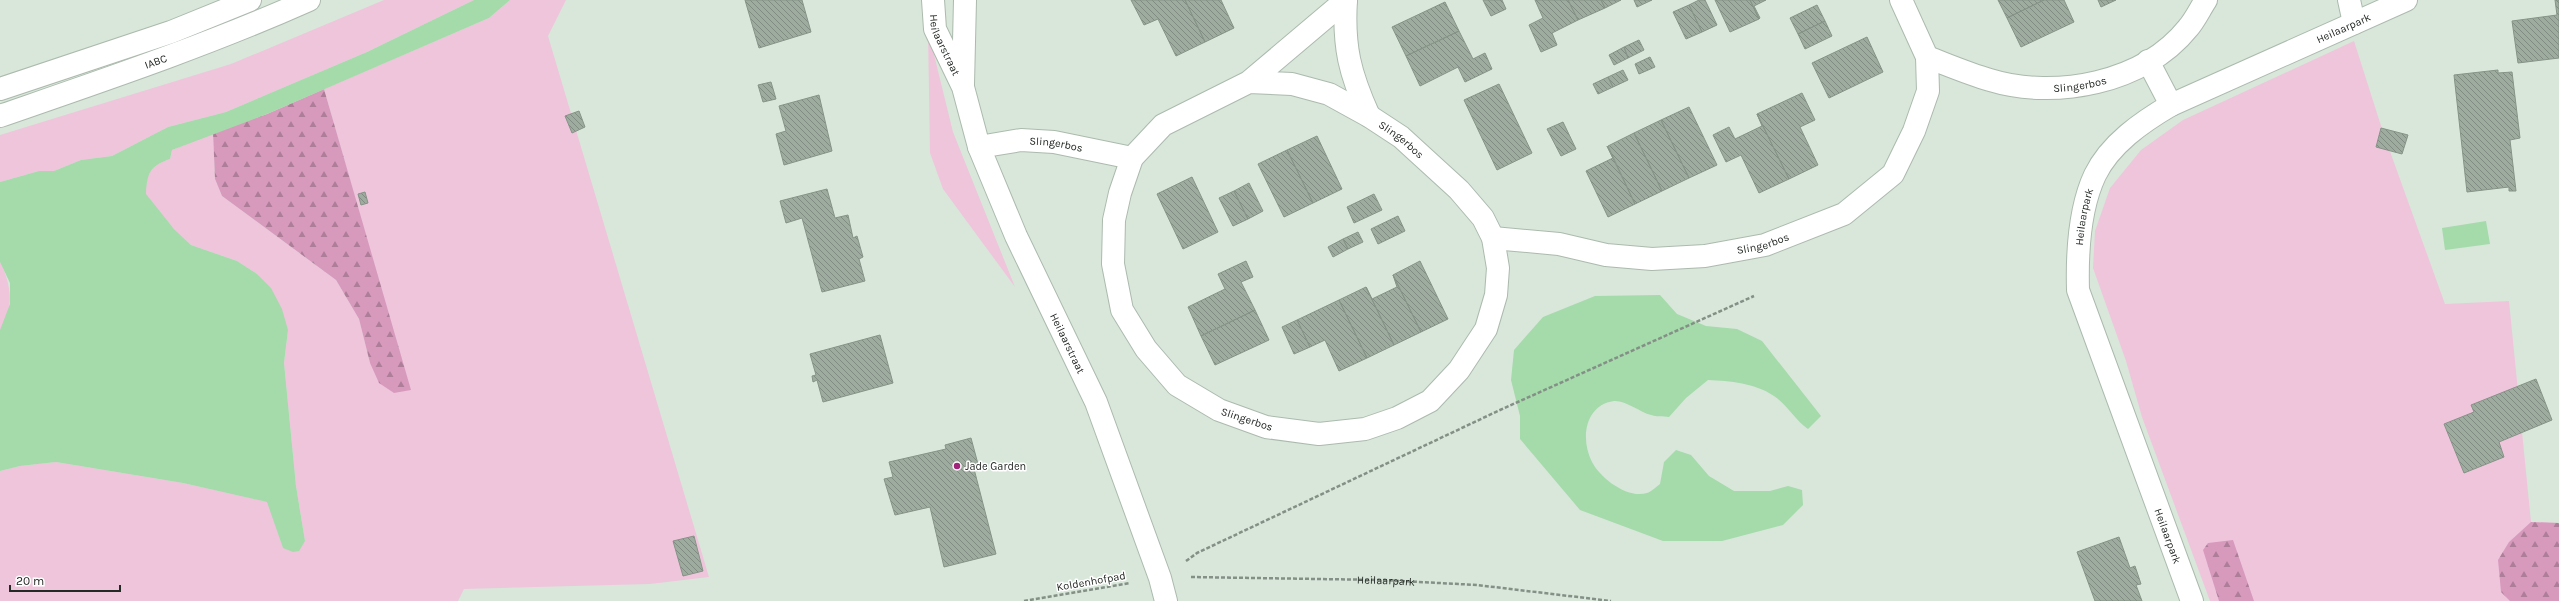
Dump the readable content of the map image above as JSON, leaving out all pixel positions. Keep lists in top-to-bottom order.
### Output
{
  "streets": {
    "street": [
      "Heilaarpark",
      "Heilaarstraat",
      "IABC",
      "Slingerbos"
    ],
    "path": ["Koldenhofpad"]
  },
  "crossings": [
    ["Heilaarpark", "Heilaarstraat"],
    ["Heilaarpark", "Koldenhofpad"],
    ["Heilaarstraat", "Slingerbos"],
    ["Heilaarstraat", "Koldenhofpad"]
  ],
  "places": ["Jade Garden"],
  "scale_bar": "20 m"
}
